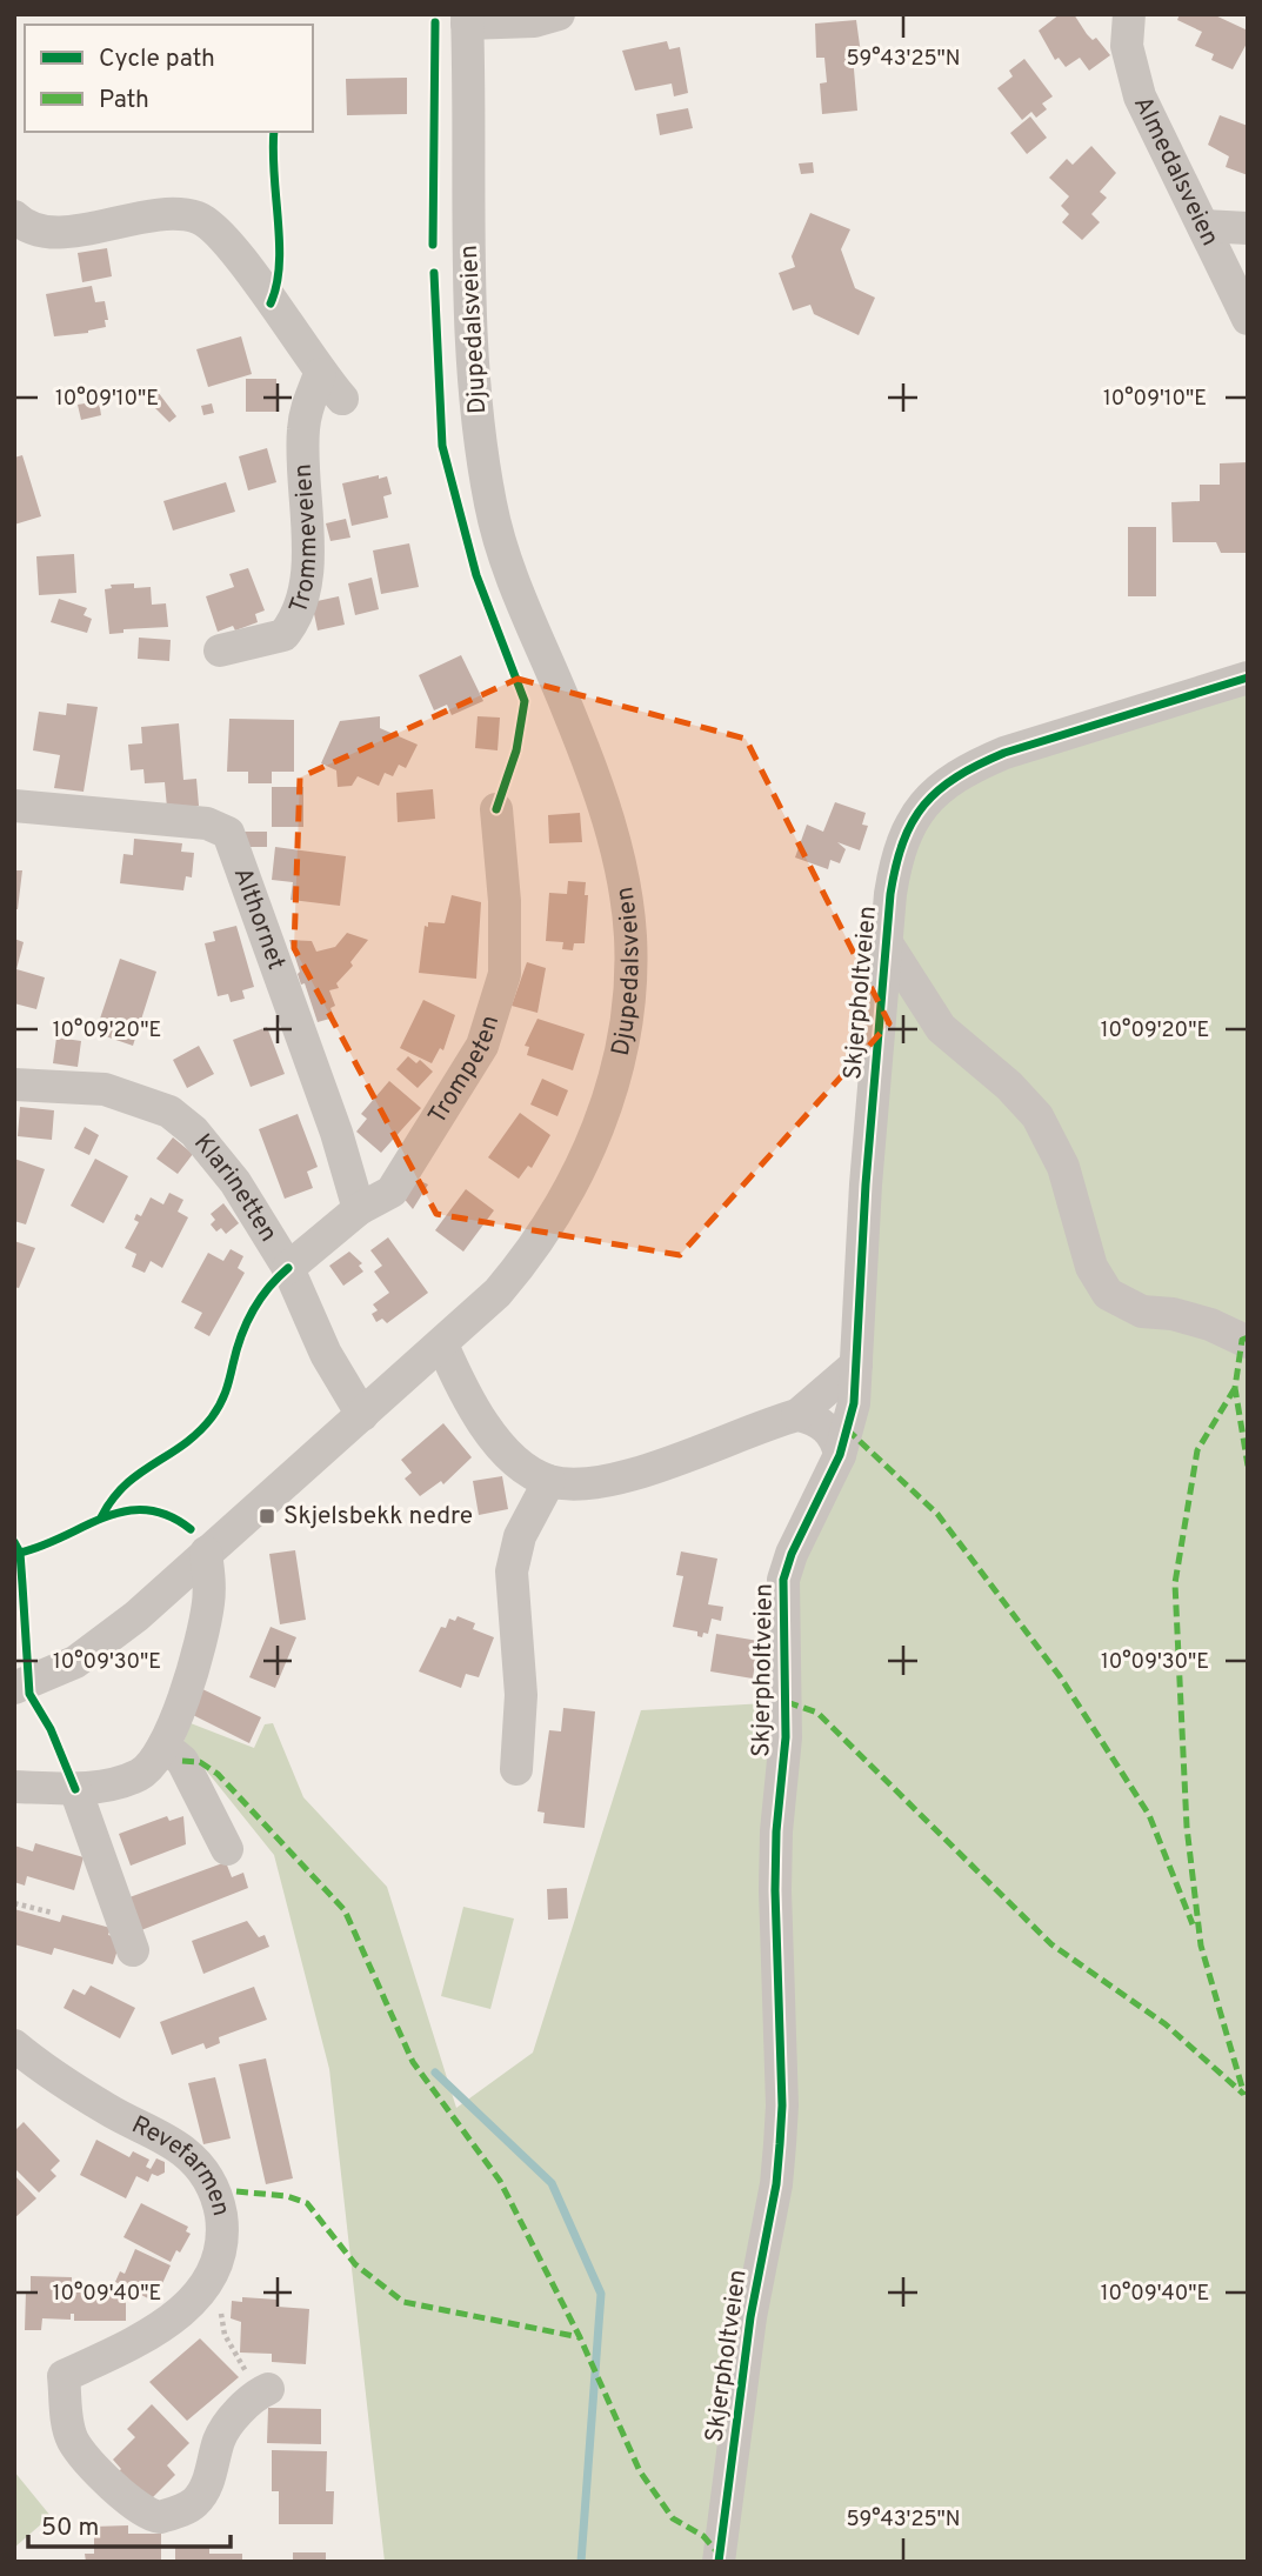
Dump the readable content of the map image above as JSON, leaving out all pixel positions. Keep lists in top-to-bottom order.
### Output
{
  "streets": {
    "street": [
      "Almedalsveien",
      "Djupedalsveien",
      "Trommeveien",
      "Althornet",
      "Skjerpholtveien",
      "Trompeten",
      "Klarinetten",
      "Revefarmen"
    ]
  },
  "crossings": [
    ["Djupedalsveien", "Klarinetten"],
    ["Althornet", "Trompeten"],
    ["Trompeten", "Klarinetten"]
  ],
  "places": {
    "transit": ["Skjelsbekk nedre"]
  },
  "legend": ["Cycle path", "Path"],
  "scale_bar": "50 m",
  "coordinates": [
    "59°43'25\"N",
    "10°09'10\"E",
    "10°09'20\"E",
    "10°09'30\"E",
    "10°09'40\"E"
  ]
}
